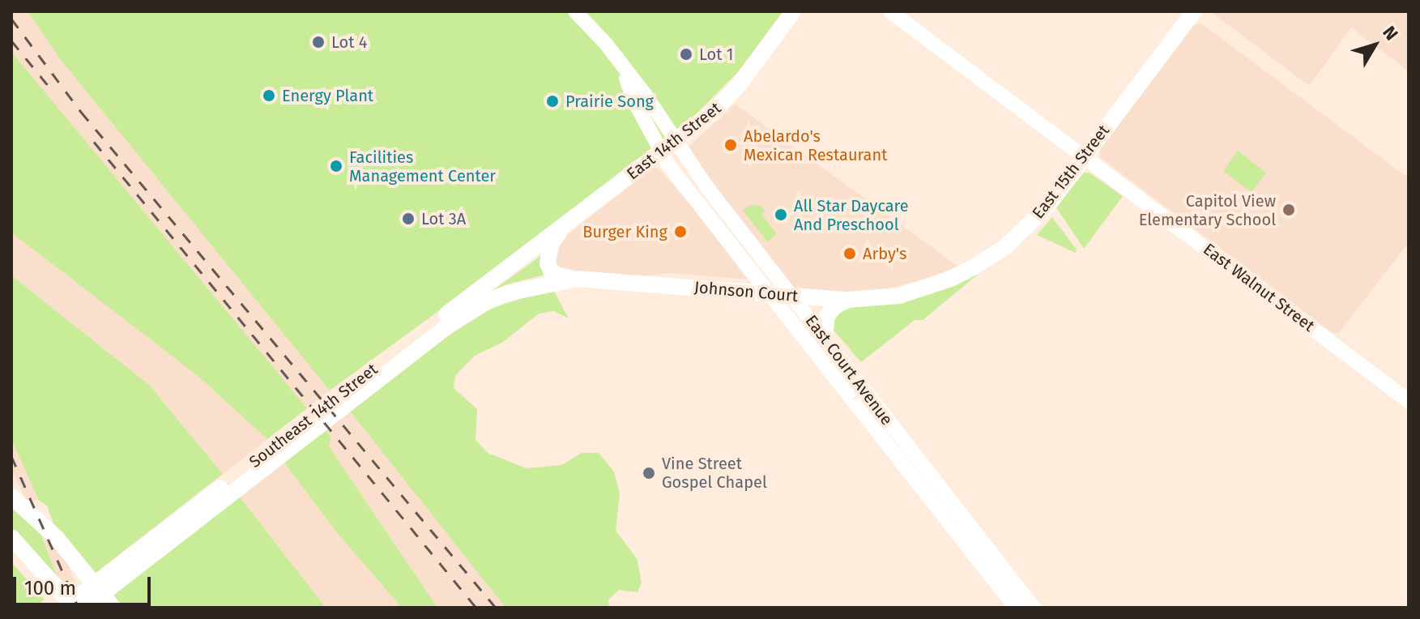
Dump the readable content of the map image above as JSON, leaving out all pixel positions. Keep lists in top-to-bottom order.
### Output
{
  "streets": {
    "main road": [
      "East 14th Street",
      "East 15th Street",
      "Johnson Court",
      "Southeast 14th Street"
    ],
    "street": ["East Walnut Street", "East Court Avenue"]
  },
  "crossings": [
    ["East 14th Street", "East Court Avenue"],
    ["East 14th Street", "Southeast 14th Street"],
    ["East 15th Street", "East Walnut Street"],
    ["East 15th Street", "Johnson Court"],
    ["Johnson Court", "East Court Avenue"],
    ["Johnson Court", "Southeast 14th Street"]
  ],
  "places": [
    "Lot 4",
    "Lot 1",
    "Energy Plant",
    "Prairie Song",
    "Abelardo's Mexican Restaurant",
    "Facilities Management Center",
    "Capitol View Elementary School",
    "All Star Daycare And Preschool",
    "Lot 3A",
    "Burger King",
    "Arby's",
    "Vine Street Gospel Chapel"
  ],
  "scale_bar": "100 m",
  "north": "top right"
}
